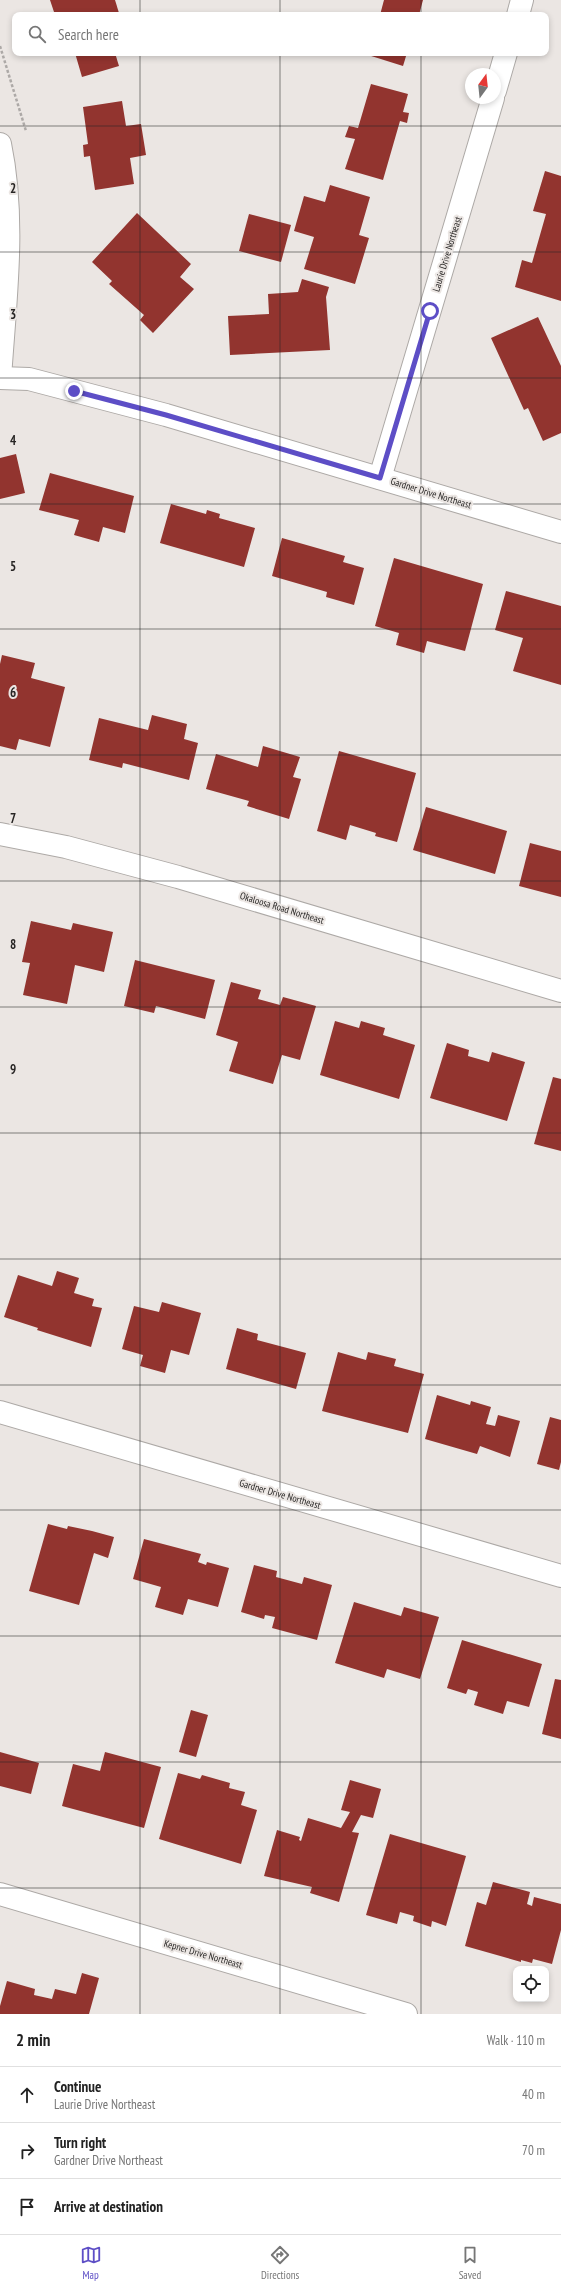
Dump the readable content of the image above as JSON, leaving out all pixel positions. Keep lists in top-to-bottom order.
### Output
{
  "streets": {
    "street": [
      "Laurie Drive Northeast",
      "Gardner Drive Northeast",
      "Okaloosa Road Northeast",
      "Kepner Drive Northeast"
    ]
  },
  "crossings": [
    ["Laurie Drive Northeast", "Gardner Drive Northeast"]
  ],
  "north": "top",
  "page": {
    "search": "Search here",
    "heading": ["2 min", "Walk · 110 m"],
    "list": [
      ["Continue", "Laurie Drive Northeast", "40 m"],
      ["Turn right", "Gardner Drive Northeast", "70 m"],
      "Arrive at destination"
    ],
    "nav": ["Map", "Directions", "Saved"]
  },
  "grid": {
    "rows": [
      "2",
      "3",
      "4",
      "5",
      "6",
      "7",
      "8",
      "9"
    ]
  }
}
